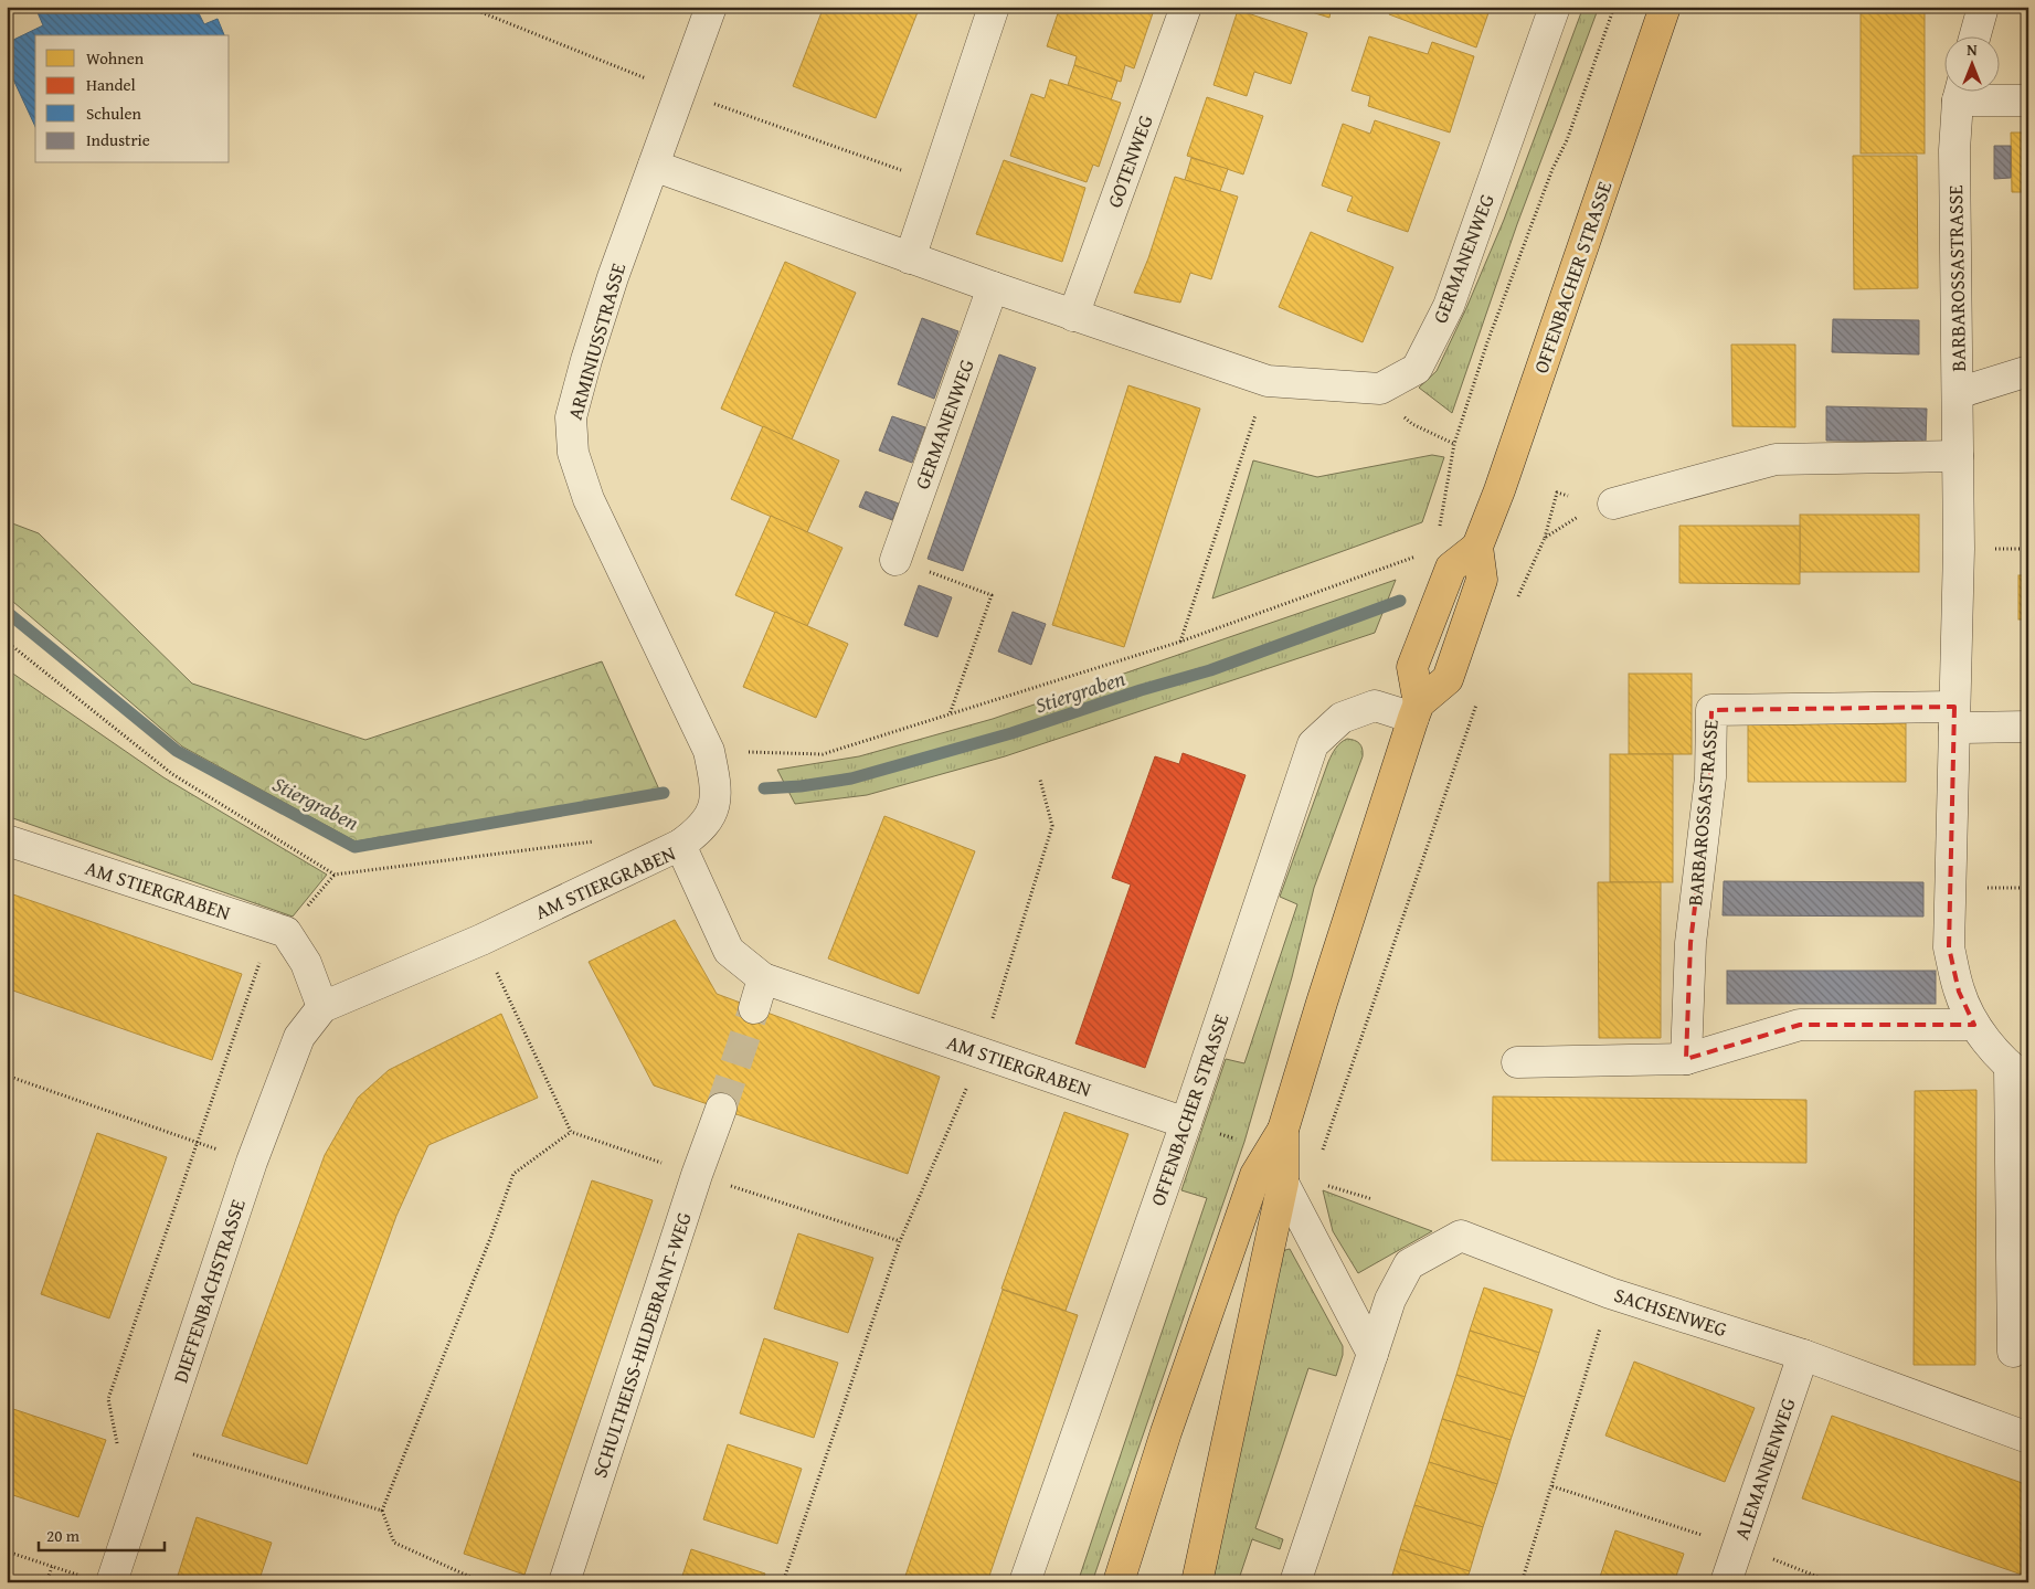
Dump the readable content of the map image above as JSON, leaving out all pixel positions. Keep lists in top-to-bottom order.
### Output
{
  "streets": {
    "main road": ["OFFENBACHER STRASSE"],
    "street": [
      "GOTENWEG",
      "GERMANENWEG",
      "BARBAROSSASTRASSE",
      "ARMINIUSSTRASSE",
      "AM STIERGRABEN",
      "DIEFFENBACHSTRASSE",
      "SACHSENWEG",
      "SCHULTHEISS-HILDEBRANT-WEG",
      "ALEMANNENWEG"
    ]
  },
  "crossings": [
    ["OFFENBACHER STRASSE", "AM STIERGRABEN"],
    ["OFFENBACHER STRASSE", "SACHSENWEG"],
    ["ARMINIUSSTRASSE", "AM STIERGRABEN"],
    ["AM STIERGRABEN", "DIEFFENBACHSTRASSE"],
    ["SACHSENWEG", "ALEMANNENWEG"]
  ],
  "water": ["Stiergraben"],
  "legend": [
    "Wohnen",
    "Handel",
    "Schulen",
    "Industrie"
  ],
  "scale_bar": "20 m",
  "north": "top"
}
